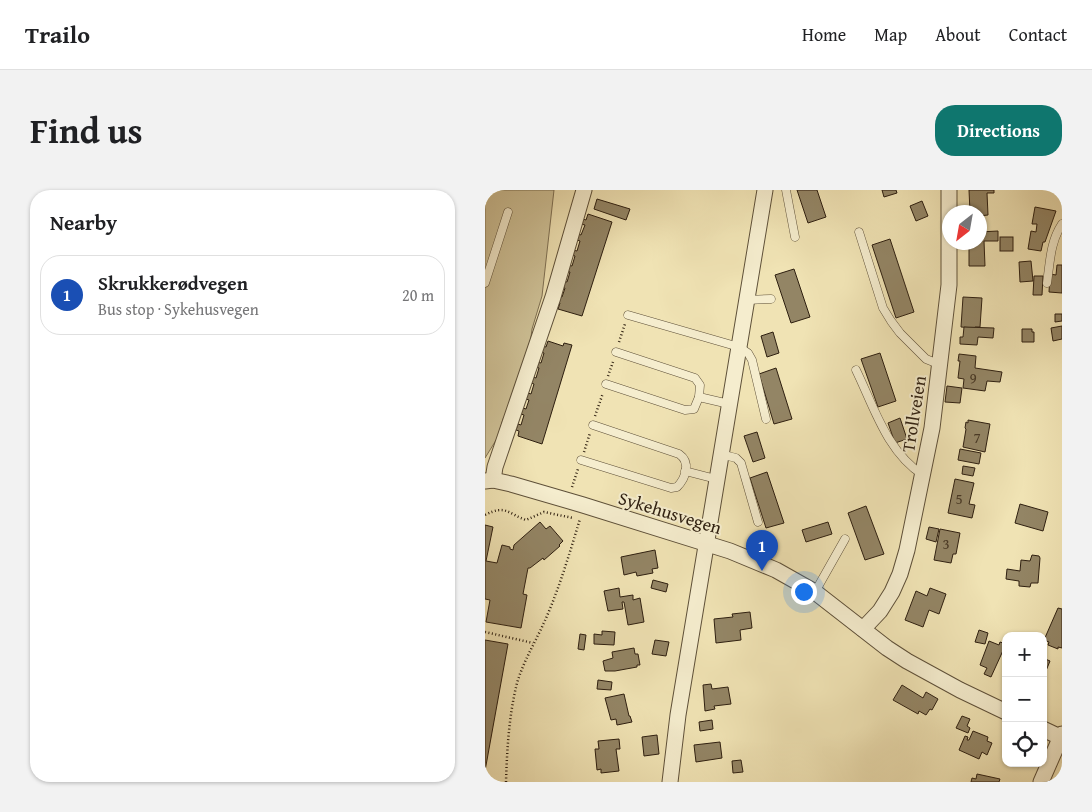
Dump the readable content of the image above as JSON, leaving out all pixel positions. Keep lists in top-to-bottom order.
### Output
{
  "streets": {
    "street": ["Trollveien", "Sykehusvegen"]
  },
  "crossings": [
    ["Trollveien", "Sykehusvegen"]
  ],
  "house_numbers": [
    "9",
    "7",
    "5",
    "3"
  ],
  "north": "bottom left",
  "page": {
    "header": "Trailo",
    "nav": [
      "Home",
      "Map",
      "About",
      "Contact"
    ],
    "title": "Find us",
    "buttons": "Directions",
    "heading": "Nearby",
    "list": [
      {
        "mark": "1",
        "name": "Skrukkerødvegen",
        "note": "Bus stop · Sykehusvegen",
        "value": "20 m"
      }
    ],
    "pins": "1",
    "map_buttons": ["+", "−"]
  }
}
